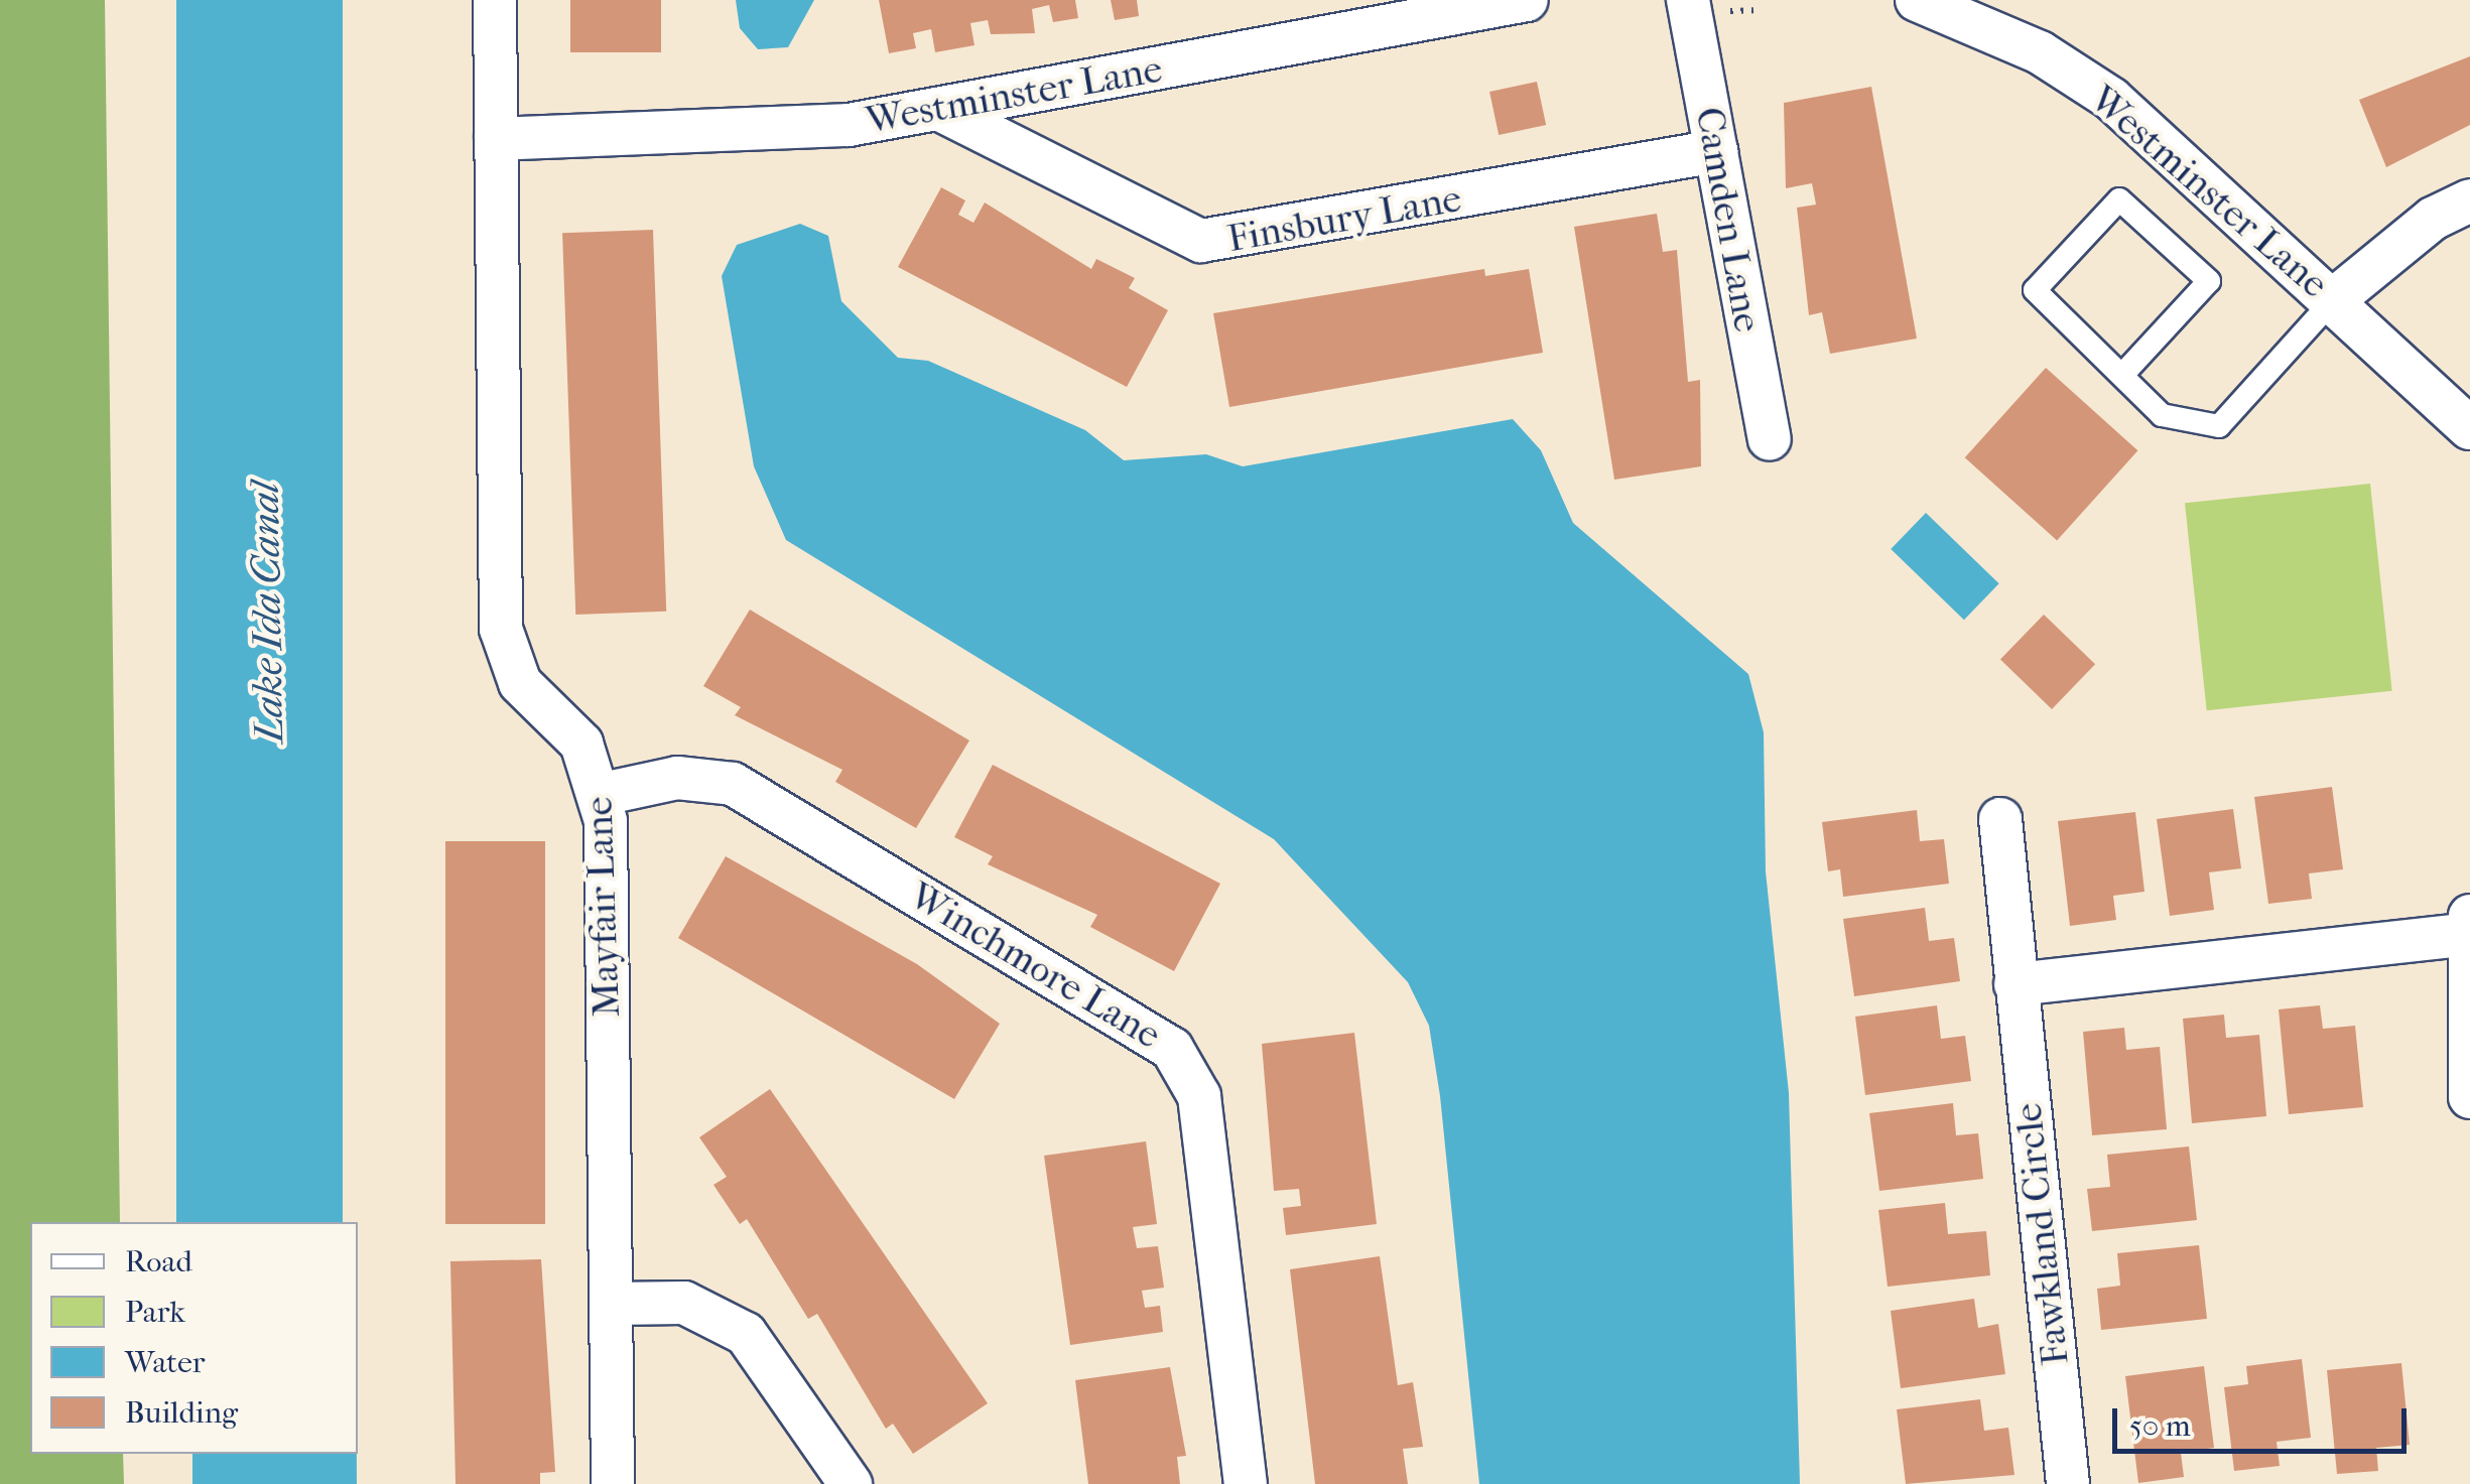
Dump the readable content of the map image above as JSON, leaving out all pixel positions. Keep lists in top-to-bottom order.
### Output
{
  "streets": {
    "street": [
      "Westminster Lane",
      "Finsbury Lane",
      "Camden Lane",
      "Mayfair Lane",
      "Winchmore Lane",
      "Fawkland Circle"
    ]
  },
  "crossings": [
    ["Westminster Lane", "Finsbury Lane"],
    ["Westminster Lane", "Mayfair Lane"],
    ["Finsbury Lane", "Camden Lane"],
    ["Mayfair Lane", "Winchmore Lane"]
  ],
  "water": ["Lake Ida Canal"],
  "legend": [
    "Road",
    "Park",
    "Water",
    "Building"
  ],
  "scale_bar": "50 m"
}
